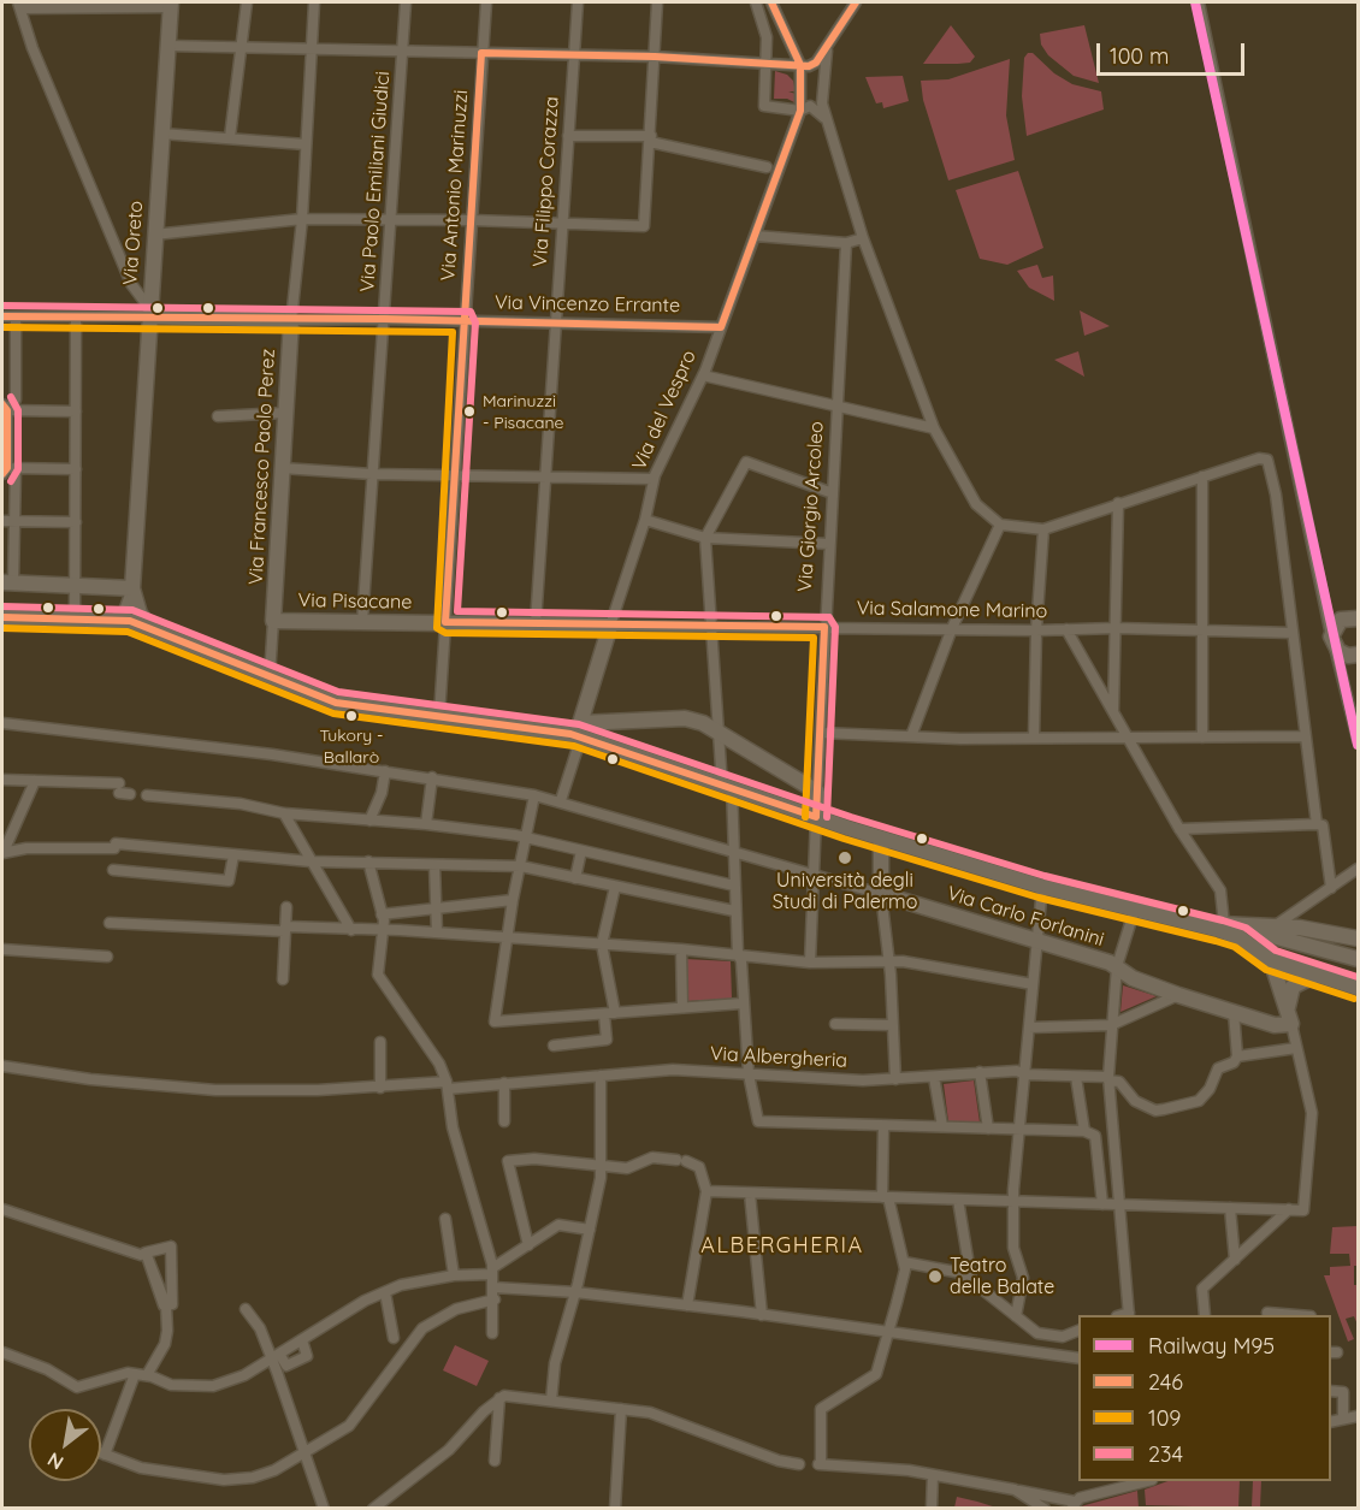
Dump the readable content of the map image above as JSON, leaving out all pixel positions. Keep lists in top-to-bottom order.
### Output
{
  "streets": {
    "street": [
      "Via Paolo Emiliani Giudici",
      "Via Filippo Corazza",
      "Via Antonio Marinuzzi",
      "Via Oreto",
      "Via Vincenzo Errante",
      "Via del Vespro",
      "Via Francesco Paolo Perez",
      "Via Giorgio Arcoleo",
      "Via Pisacane",
      "Via Salamone Marino",
      "Via Carlo Forlanini",
      "Via Albergheria"
    ]
  },
  "crossings": [
    ["Via Paolo Emiliani Giudici", "Via Vincenzo Errante"],
    ["Via Paolo Emiliani Giudici", "Via Pisacane"],
    ["Via Filippo Corazza", "Via Vincenzo Errante"],
    ["Via Filippo Corazza", "Via Pisacane"],
    ["Via Antonio Marinuzzi", "Via Vincenzo Errante"],
    ["Via Antonio Marinuzzi", "Via Pisacane"],
    ["Via Oreto", "Via Vincenzo Errante"],
    ["Via Vincenzo Errante", "Via del Vespro"],
    ["Via Vincenzo Errante", "Via Francesco Paolo Perez"],
    ["Via del Vespro", "Via Pisacane"],
    ["Via del Vespro", "Via Salamone Marino"],
    ["Via Francesco Paolo Perez", "Via Pisacane"],
    ["Via Giorgio Arcoleo", "Via Salamone Marino"],
    ["Via Pisacane", "Via Salamone Marino"],
    ["Via Carlo Forlanini", "Via Albergheria"]
  ],
  "districts": ["ALBERGHERIA"],
  "places": [
    "Marinuzzi - Pisacane",
    "Tukory - Ballarò",
    "Università degli Studi di Palermo",
    "Teatro delle Balate"
  ],
  "lines": [
    "rail line M95",
    "transit line 246",
    "transit line 234",
    "transit line 109"
  ],
  "legend": [
    "Railway M95",
    "246",
    "109",
    "234"
  ],
  "scale_bar": "100 m",
  "north": "bottom left"
}
